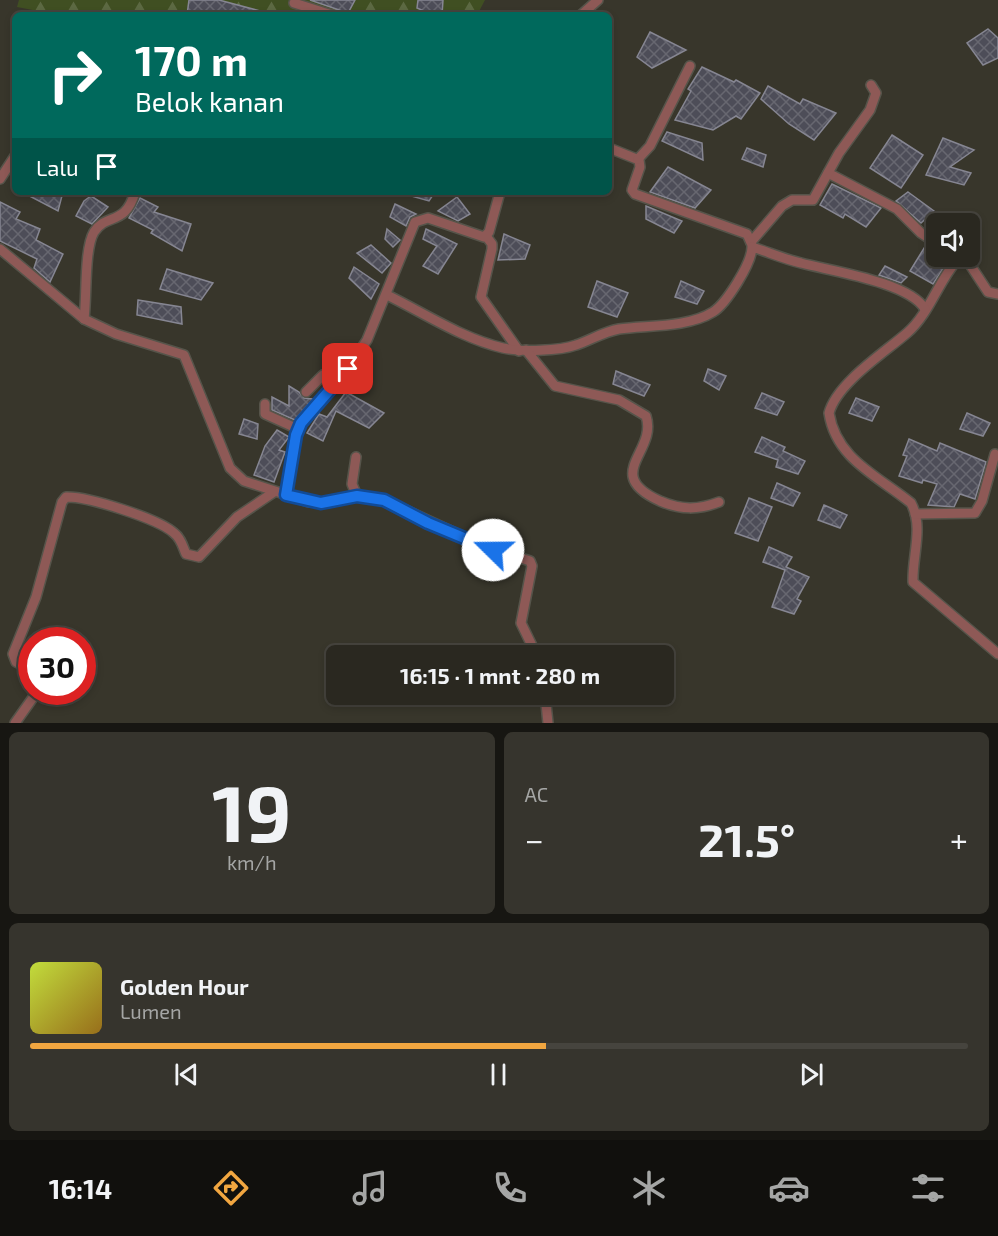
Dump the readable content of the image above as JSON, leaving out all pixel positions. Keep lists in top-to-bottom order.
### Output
{
  "page": {
    "turn": ["170 m", "Belok kanan"],
    "then": "Lalu",
    "limit": "30",
    "trip": "16:15 · 1 mnt · 280 m",
    "tile": [
      ["19", "km/h"],
      "AC"
    ],
    "heat": ["−", "21.5°", "+"],
    "song": ["Golden Hour", "Lumen"],
    "tabs": "16:14"
  }
}
